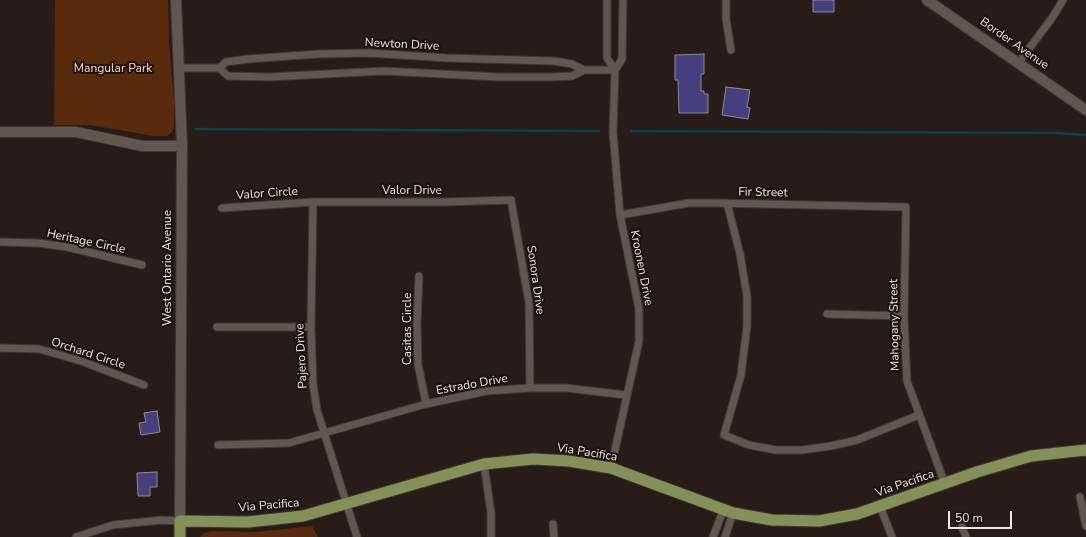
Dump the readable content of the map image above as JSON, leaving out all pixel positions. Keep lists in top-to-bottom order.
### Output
{
  "streets": {
    "main road": ["Border Avenue", "West Ontario Avenue", "Via Pacifica"],
    "street": [
      "Newton Drive",
      "Valor Drive",
      "Fir Street",
      "Valor Circle",
      "Heritage Circle",
      "Kroonen Drive",
      "Sonora Drive",
      "Mahogany Street",
      "Casitas Circle",
      "Orchard Circle",
      "Pajero Drive",
      "Estrado Drive"
    ]
  },
  "crossings": [
    ["Newton Drive", "West Ontario Avenue"],
    ["Newton Drive", "Kroonen Drive"],
    ["Valor Drive", "Valor Circle"],
    ["Valor Drive", "Sonora Drive"],
    ["Valor Drive", "Pajero Drive"],
    ["Fir Street", "Kroonen Drive"],
    ["Fir Street", "Mahogany Street"],
    ["Valor Circle", "Pajero Drive"],
    ["West Ontario Avenue", "Via Pacifica"],
    ["Kroonen Drive", "Estrado Drive"],
    ["Kroonen Drive", "Via Pacifica"],
    ["Sonora Drive", "Estrado Drive"],
    ["Mahogany Street", "Via Pacifica"],
    ["Casitas Circle", "Estrado Drive"],
    ["Pajero Drive", "Estrado Drive"],
    ["Pajero Drive", "Via Pacifica"]
  ],
  "parks": ["Mangular Park"],
  "scale_bar": "50 m"
}
